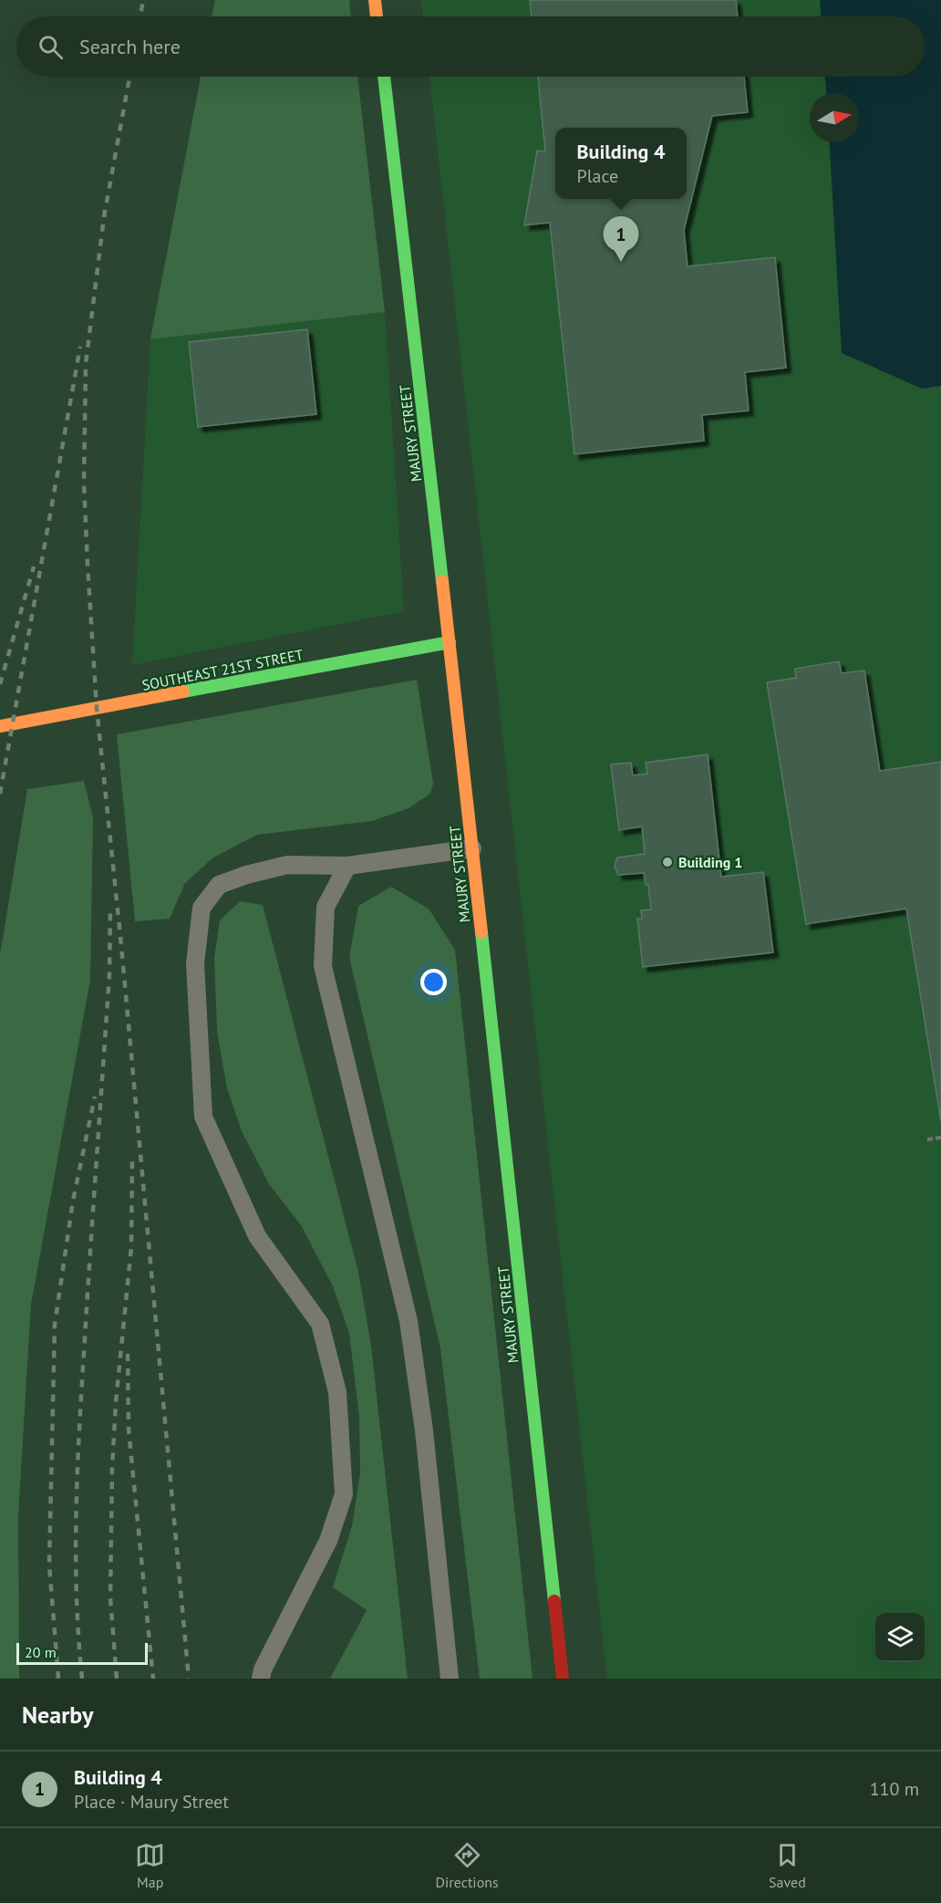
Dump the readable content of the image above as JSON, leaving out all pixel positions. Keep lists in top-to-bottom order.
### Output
{
  "streets": {
    "main road": ["MAURY STREET", "SOUTHEAST 21ST STREET"]
  },
  "crossings": [
    ["MAURY STREET", "SOUTHEAST 21ST STREET"]
  ],
  "places": ["Building 1"],
  "scale_bar": "20 m",
  "north": "right",
  "page": {
    "search": "Search here",
    "popup": ["Building 4", "Place"],
    "pins": "1",
    "scale": "20 m",
    "heading": "Nearby",
    "list": [
      {
        "mark": "1",
        "name": "Building 4",
        "note": "Place · Maury Street",
        "value": "110 m"
      }
    ],
    "nav": ["Map", "Directions", "Saved"]
  }
}
